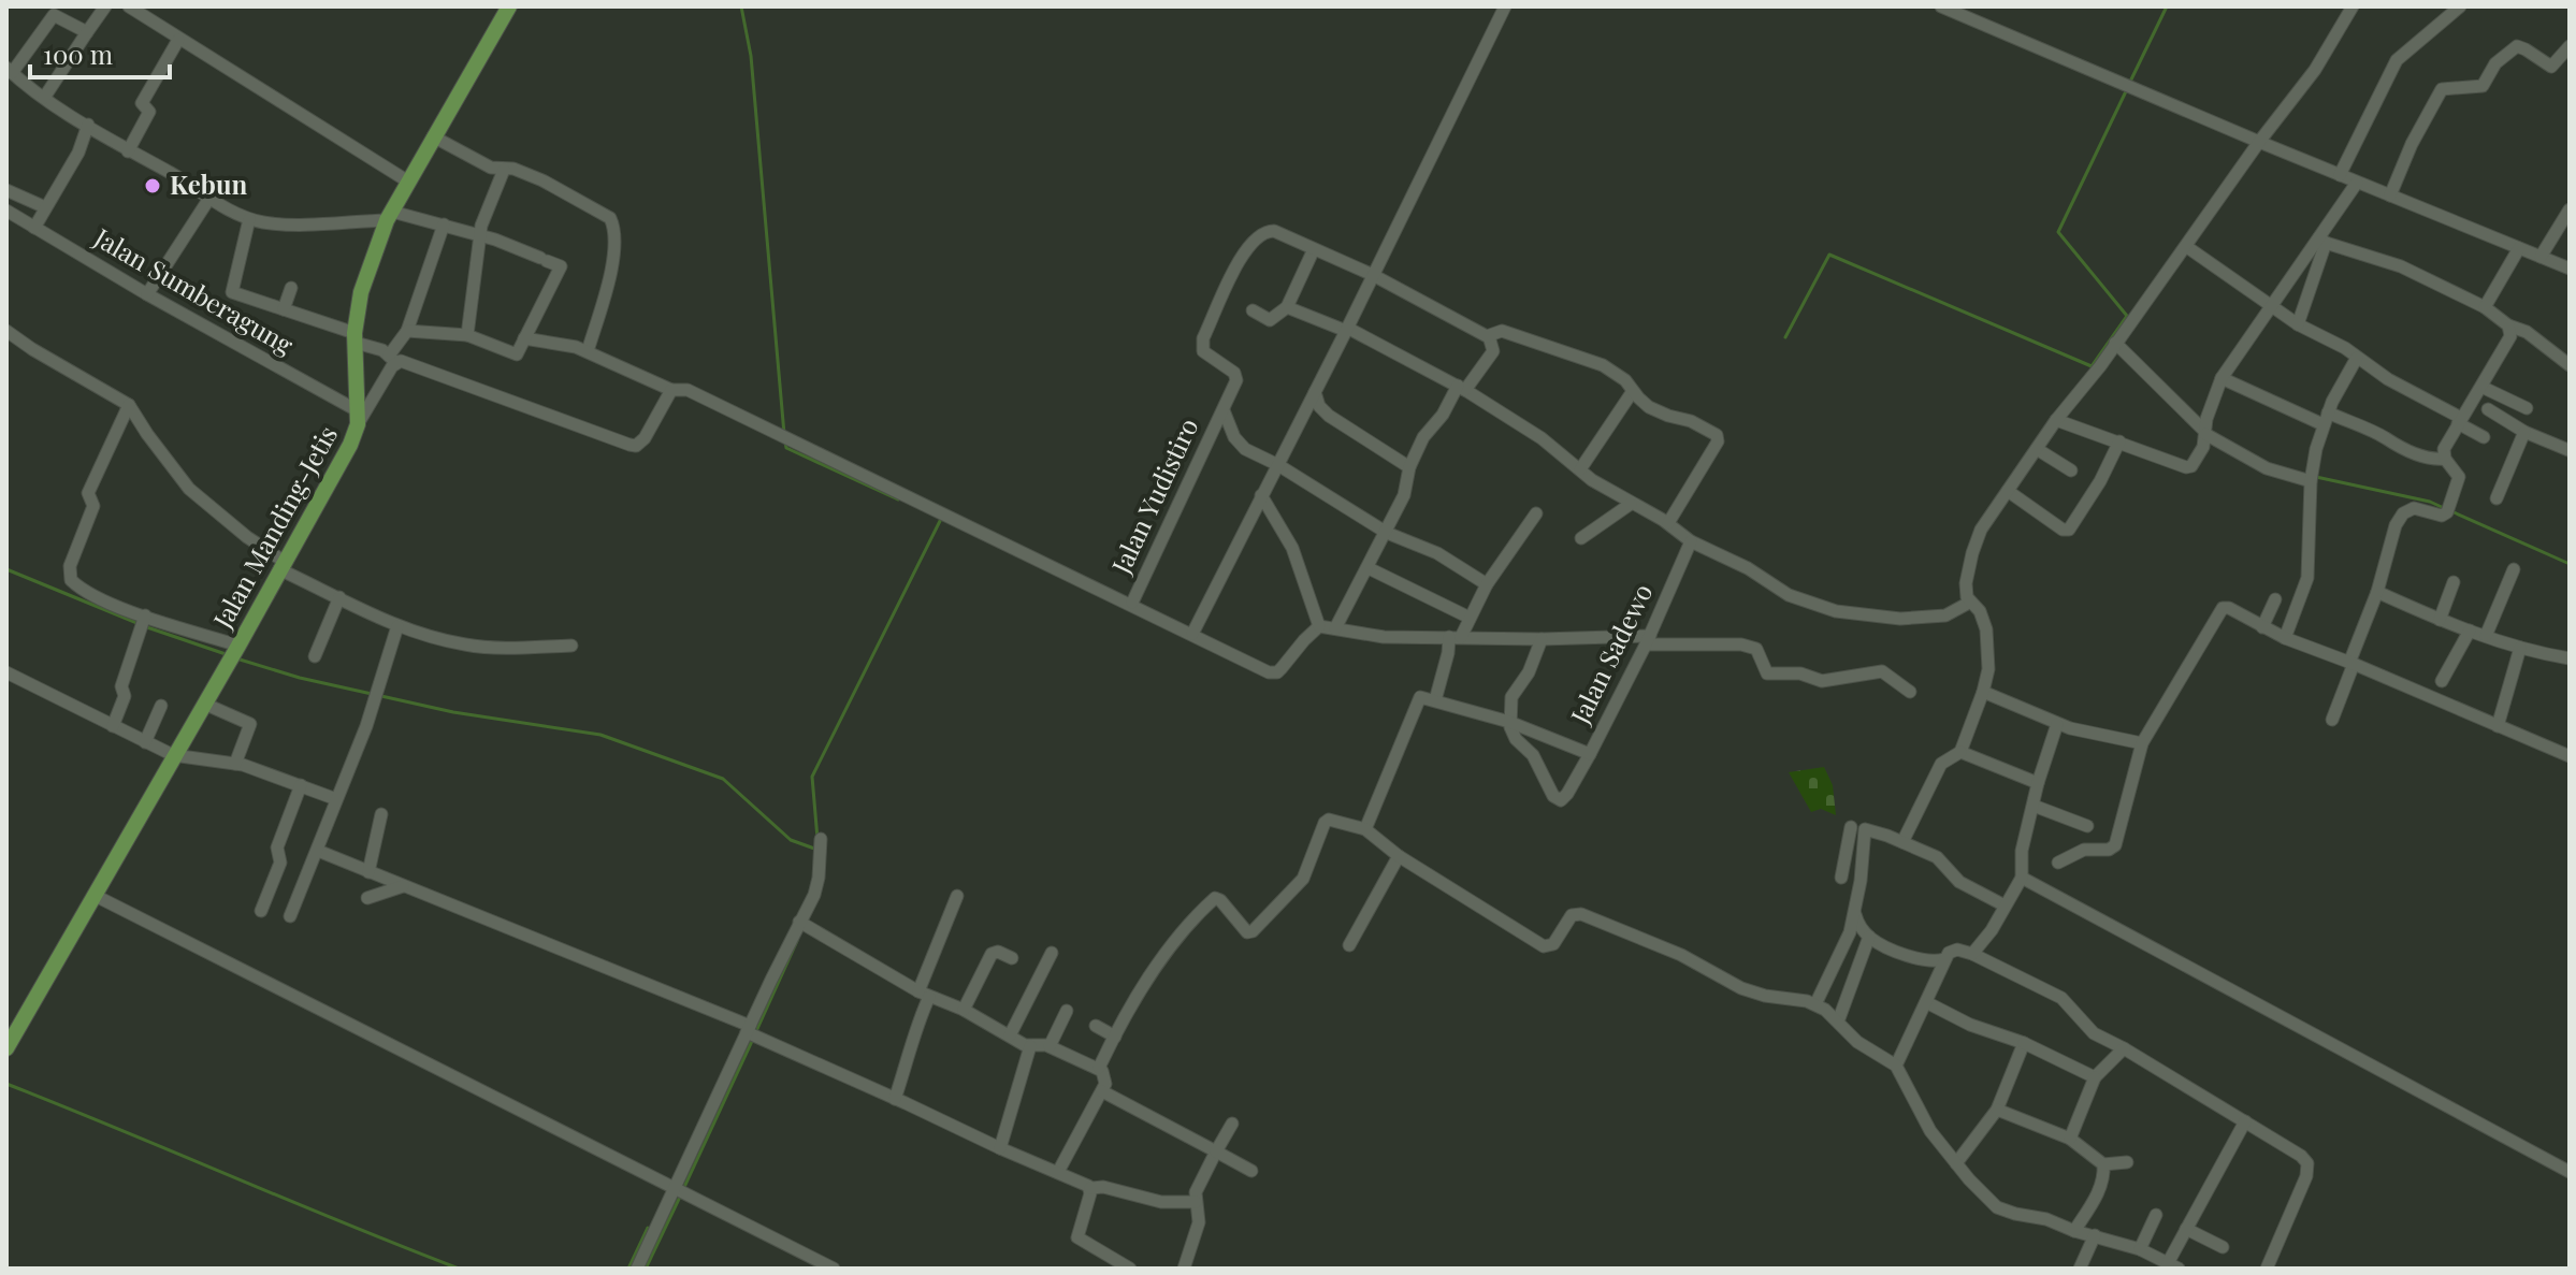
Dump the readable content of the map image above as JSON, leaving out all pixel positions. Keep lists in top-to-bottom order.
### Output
{
  "streets": {
    "main road": ["Jalan Manding-Jetis"],
    "street": ["Jalan Sumberagung", "Jalan Yudistiro", "Jalan Sadewo"]
  },
  "crossings": [
    ["Jalan Sumberagung", "Jalan Manding-Jetis"]
  ],
  "places": ["Kebun"],
  "scale_bar": "100 m"
}
